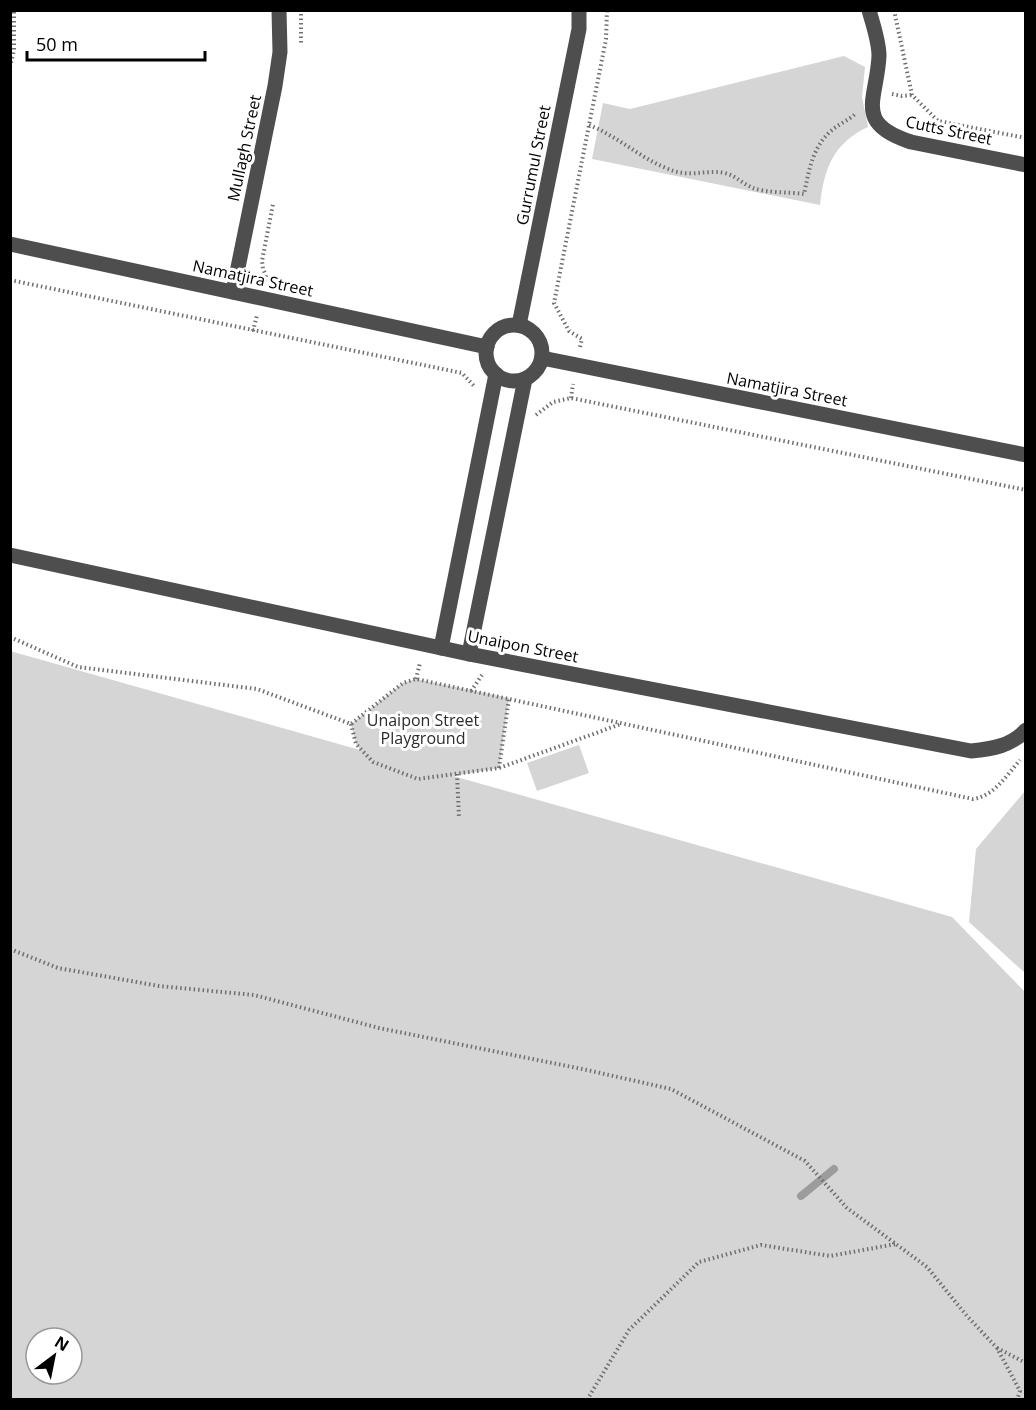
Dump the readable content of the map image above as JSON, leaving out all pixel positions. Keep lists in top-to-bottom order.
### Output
{
  "streets": {
    "street": [
      "Cutts Street",
      "Mullagh Street",
      "Gurrumul Street",
      "Namatjira Street",
      "Unaipon Street"
    ]
  },
  "crossings": [
    ["Mullagh Street", "Namatjira Street"],
    ["Gurrumul Street", "Namatjira Street"]
  ],
  "parks": ["Unaipon Street Playground"],
  "scale_bar": "50 m",
  "north": "top right"
}
